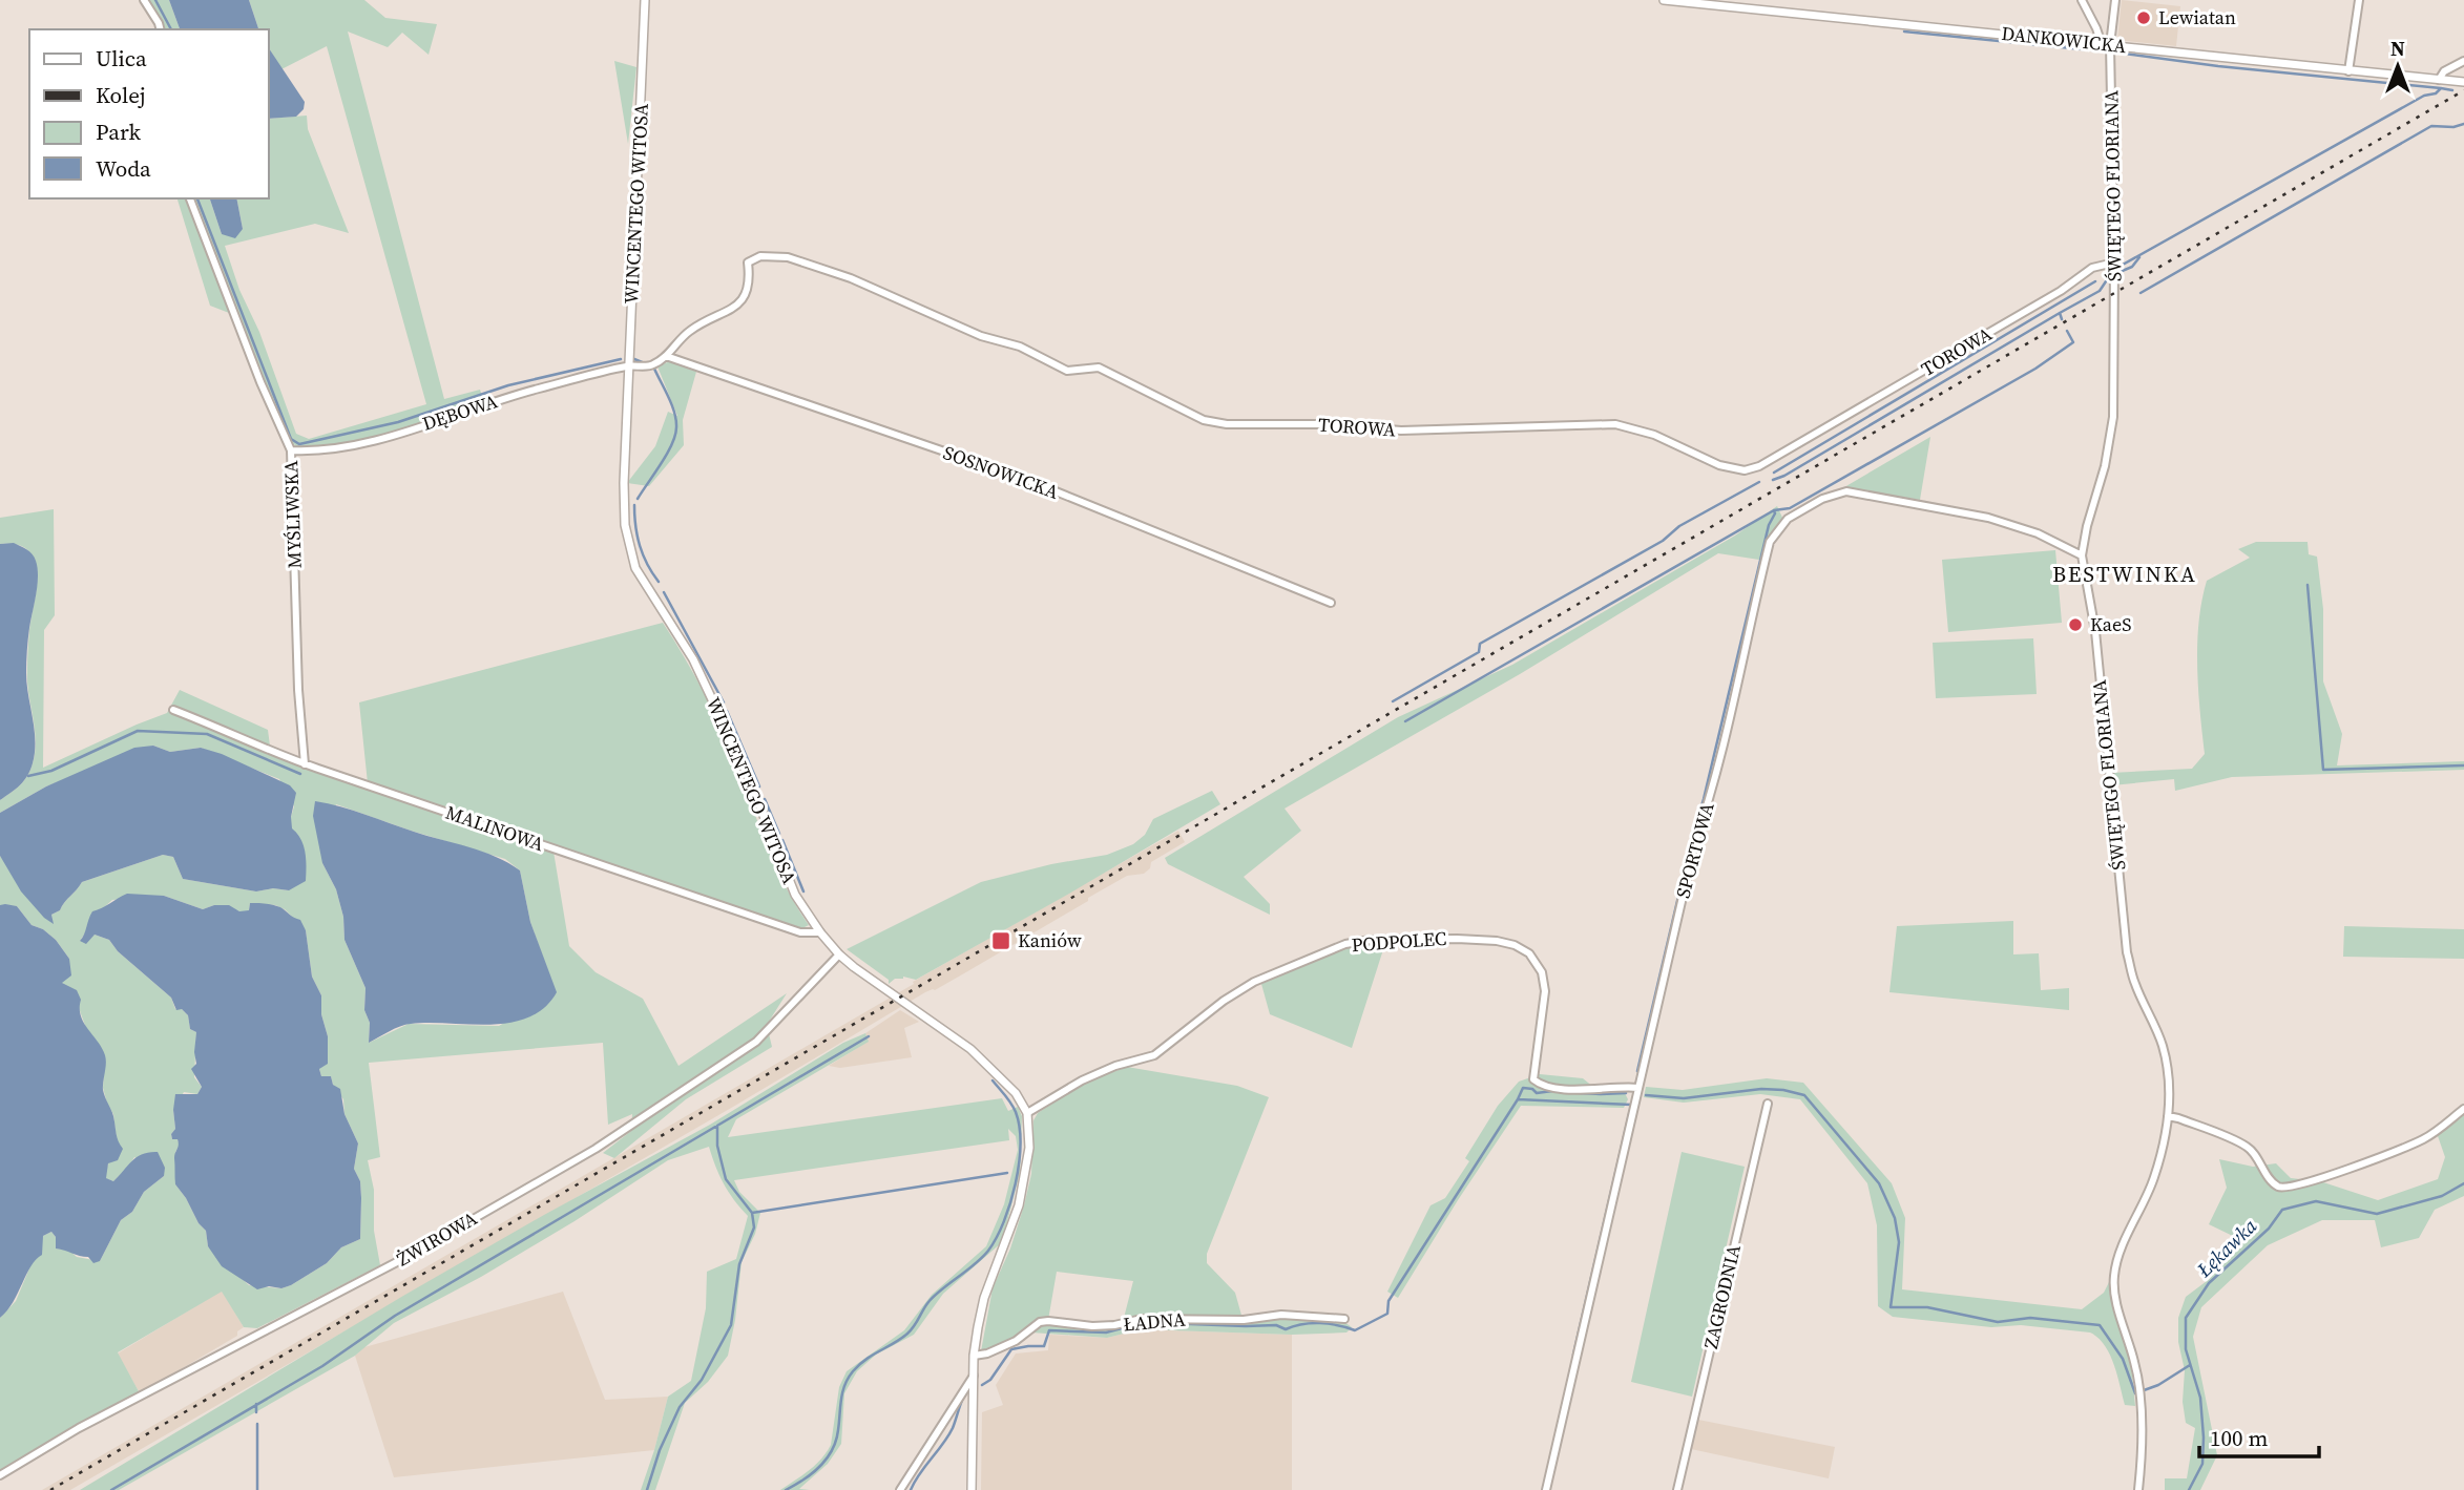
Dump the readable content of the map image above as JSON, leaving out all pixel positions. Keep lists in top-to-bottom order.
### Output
{
  "streets": {
    "street": [
      "DANKOWICKA",
      "ŚWIĘTEGO FLORIANA",
      "WINCENTEGO WITOSA",
      "TOROWA",
      "DĘBOWA",
      "SOSNOWICKA",
      "MYŚLIWSKA",
      "MALINOWA",
      "SPORTOWA",
      "PODPOLEC",
      "ŻWIROWA",
      "ZAGRODNIA",
      "ŁADNA"
    ]
  },
  "crossings": [
    ["DANKOWICKA", "ŚWIĘTEGO FLORIANA"],
    ["ŚWIĘTEGO FLORIANA", "TOROWA"],
    ["ŚWIĘTEGO FLORIANA", "SPORTOWA"],
    ["WINCENTEGO WITOSA", "DĘBOWA"],
    ["WINCENTEGO WITOSA", "MALINOWA"],
    ["WINCENTEGO WITOSA", "PODPOLEC"],
    ["WINCENTEGO WITOSA", "ŻWIROWA"],
    ["TOROWA", "SOSNOWICKA"],
    ["DĘBOWA", "MYŚLIWSKA"],
    ["MYŚLIWSKA", "MALINOWA"],
    ["SPORTOWA", "PODPOLEC"]
  ],
  "districts": ["BESTWINKA"],
  "water": ["Łękawka"],
  "places": {
    "other": ["Lewiatan", "KaeS"],
    "transit": ["Kaniów"]
  },
  "legend": [
    "Ulica",
    "Kolej",
    "Park",
    "Woda"
  ],
  "scale_bar": "100 m",
  "north": "top"
}
